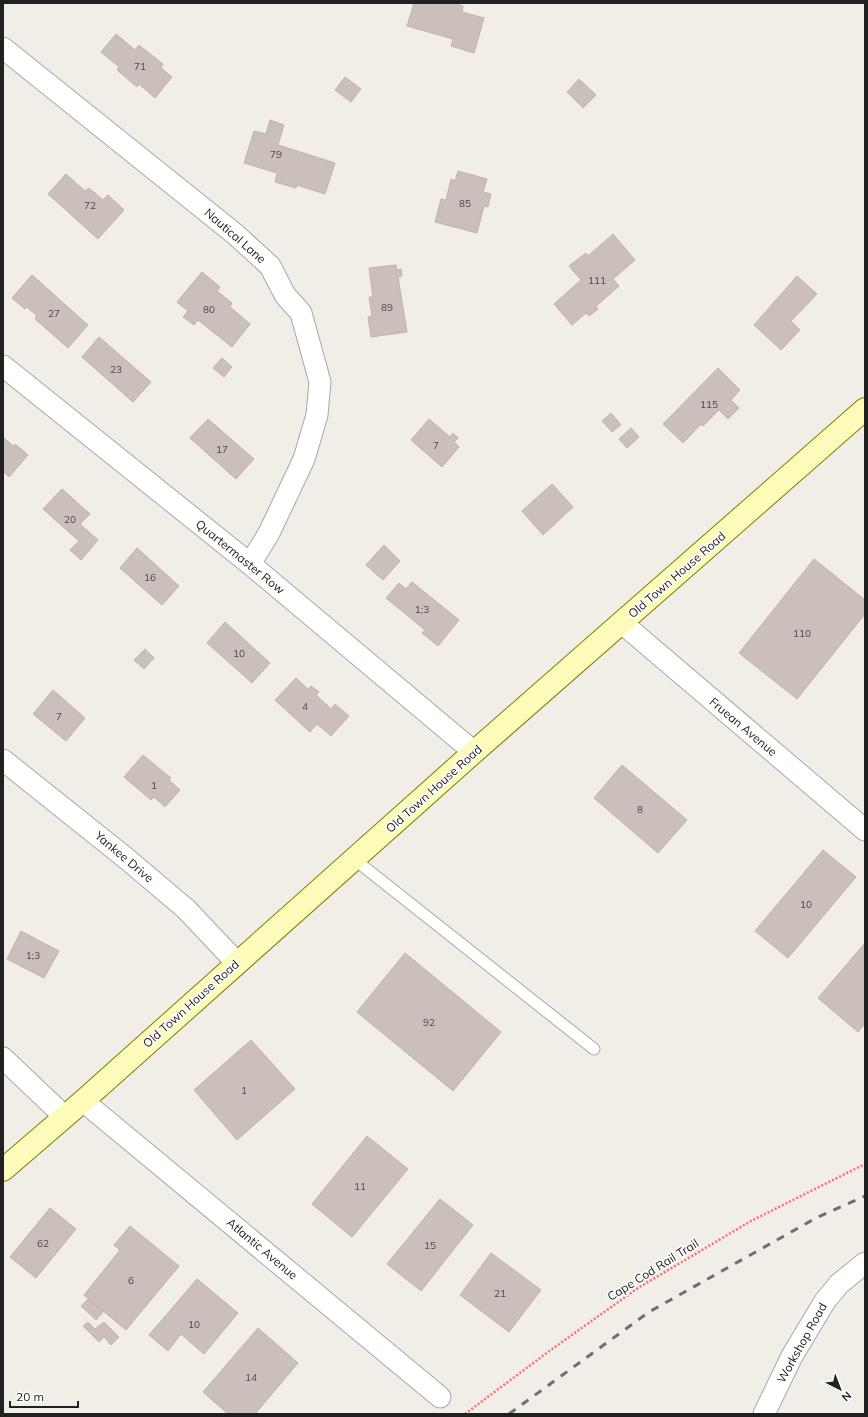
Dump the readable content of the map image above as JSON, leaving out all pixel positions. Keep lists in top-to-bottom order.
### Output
{
  "streets": {
    "main road": ["Old Town House Road"],
    "street": [
      "Nautical Lane",
      "Quartermaster Row",
      "Fruean Avenue",
      "Yankee Drive",
      "Atlantic Avenue",
      "Workshop Road"
    ],
    "path": ["Cape Cod Rail Trail"]
  },
  "crossings": [
    ["Nautical Lane", "Quartermaster Row"],
    ["Quartermaster Row", "Old Town House Road"],
    ["Old Town House Road", "Fruean Avenue"],
    ["Old Town House Road", "Yankee Drive"],
    ["Old Town House Road", "Atlantic Avenue"]
  ],
  "house_numbers": [
    "71",
    "79",
    "85",
    "72",
    "111",
    "89",
    "80",
    "27",
    "23",
    "115",
    "7",
    "17",
    "20",
    "16",
    "1;3",
    "110",
    "10",
    "4",
    "7",
    "1",
    "8",
    "10",
    "1;3",
    "92",
    "1",
    "11",
    "62",
    "15",
    "6",
    "21",
    "10",
    "14"
  ],
  "scale_bar": "20 m",
  "north": "bottom right"
}
